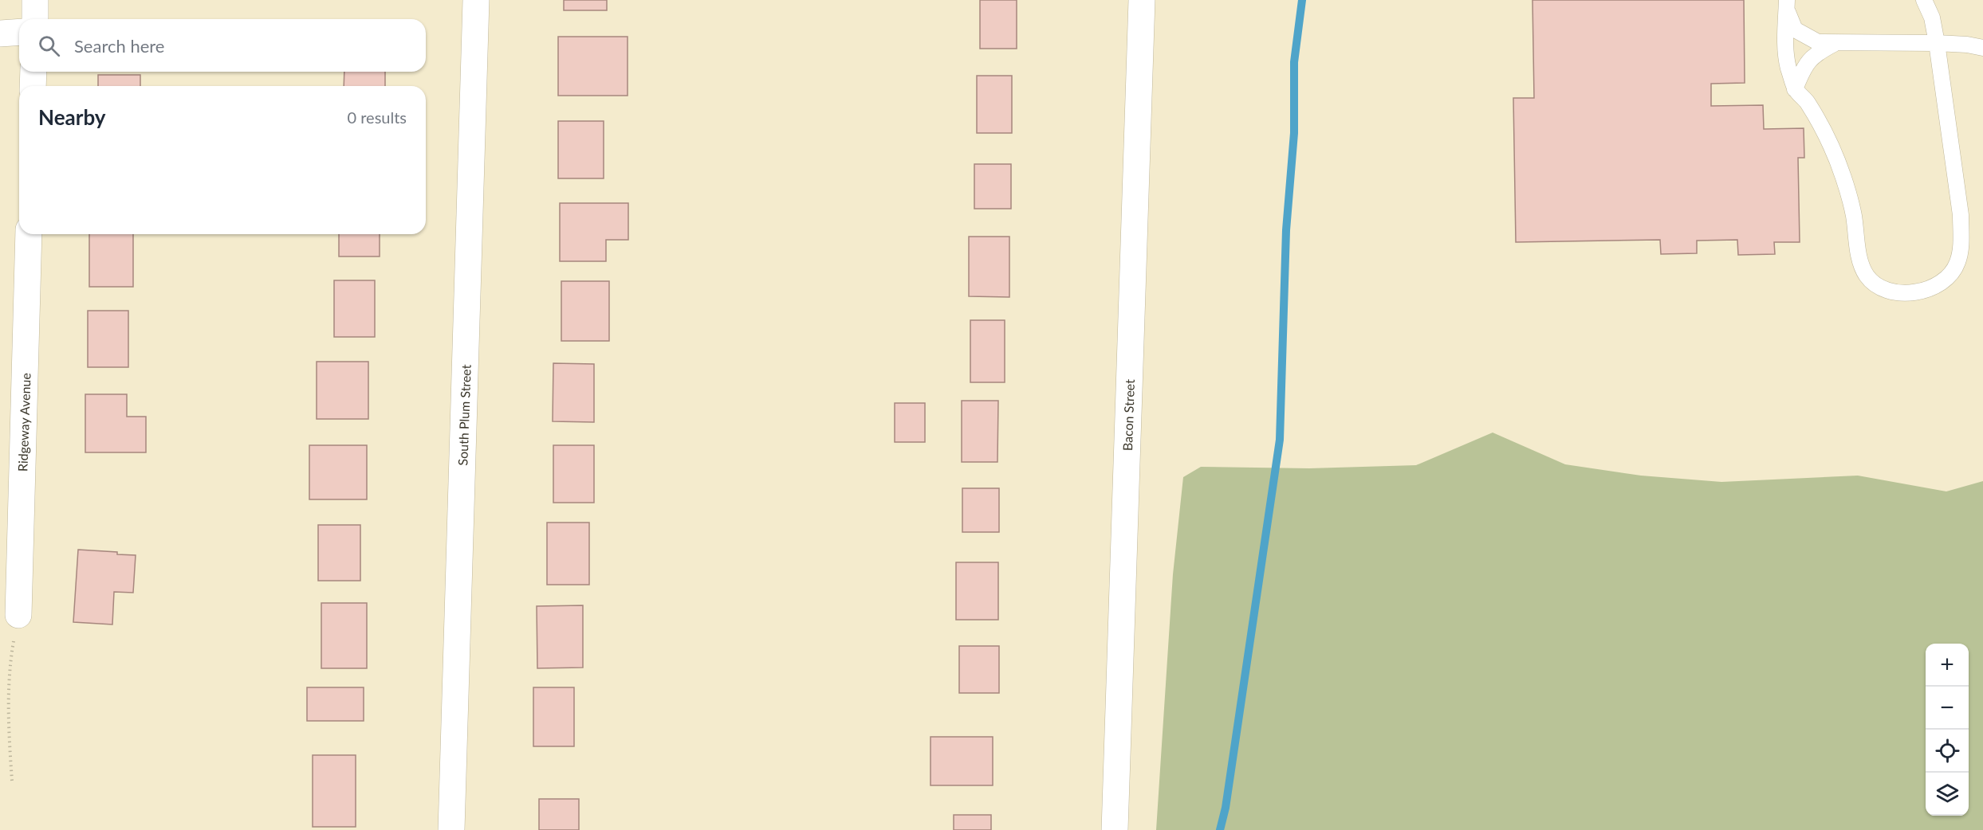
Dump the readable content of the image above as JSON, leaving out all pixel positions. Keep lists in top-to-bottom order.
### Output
{
  "streets": {
    "street": ["South Plum Street", "Bacon Street", "Ridgeway Avenue"]
  },
  "page": {
    "search": "Search here",
    "heading": ["Nearby", "0 results"],
    "map_buttons": ["+", "−"]
  }
}
